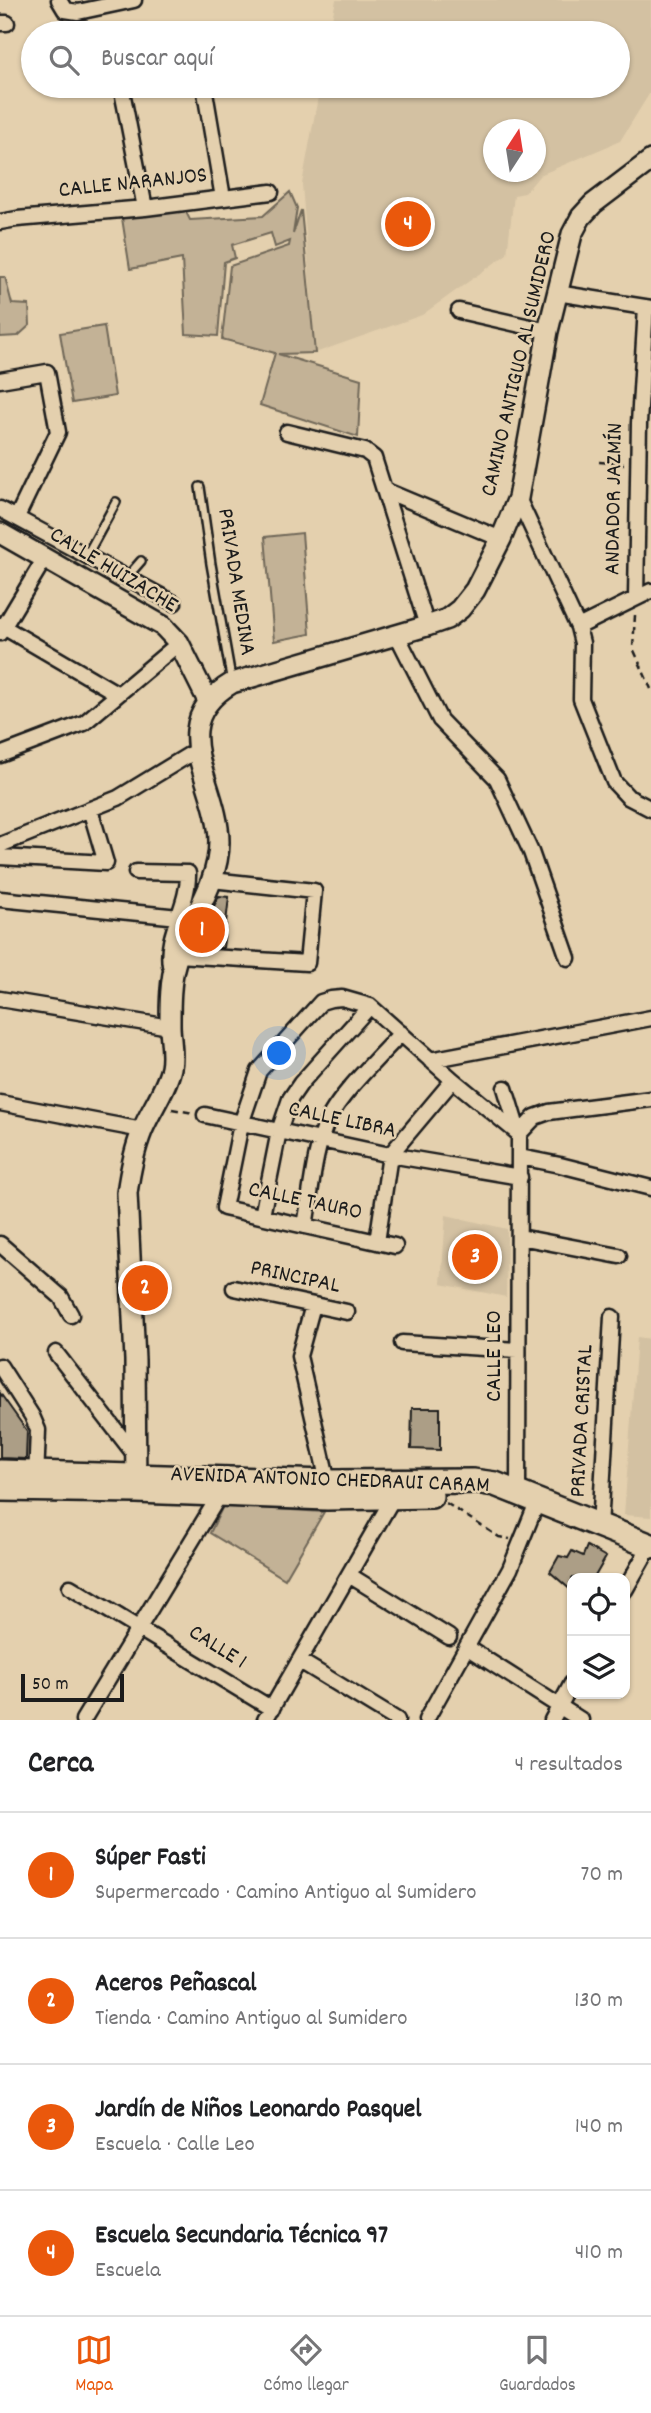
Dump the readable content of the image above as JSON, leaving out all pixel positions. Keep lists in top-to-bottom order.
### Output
{
  "streets": {
    "main road": ["CAMINO ANTIGUO AL SUMIDERO", "CALLE HUIZACHE", "AVENIDA ANTONIO CHEDRAUI CARAM"],
    "street": [
      "CALLE NARANJOS",
      "ANDADOR JAZMÍN",
      "CALLE LIBRA",
      "CALLE TAURO",
      "PRINCIPAL",
      "CALLE LEO",
      "PRIVADA CRISTAL",
      "CALLE 1"
    ],
    "lane": ["PRIVADA MEDINA"]
  },
  "crossings": [
    ["CAMINO ANTIGUO AL SUMIDERO", "CALLE HUIZACHE"],
    ["CAMINO ANTIGUO AL SUMIDERO", "PRIVADA MEDINA"],
    ["CALLE LIBRA", "CALLE TAURO"],
    ["CALLE LIBRA", "CALLE LEO"],
    ["CALLE LEO", "AVENIDA ANTONIO CHEDRAUI CARAM"]
  ],
  "scale_bar": "50 m",
  "north": "top",
  "page": {
    "search": "Buscar aquí",
    "pins": [
      "4",
      "1",
      "3",
      "2"
    ],
    "scale": "50 m",
    "heading": ["Cerca", "4 resultados"],
    "list": [
      {
        "mark": "1",
        "name": "Súper Fasti",
        "note": "Supermercado · Camino Antiguo al Sumidero",
        "value": "70 m"
      },
      {
        "mark": "2",
        "name": "Aceros Peñascal",
        "note": "Tienda · Camino Antiguo al Sumidero",
        "value": "130 m"
      },
      {
        "mark": "3",
        "name": "Jardín de Niños Leonardo Pasquel",
        "note": "Escuela · Calle Leo",
        "value": "140 m"
      },
      {
        "mark": "4",
        "name": "Escuela Secundaria Técnica 97",
        "note": "Escuela",
        "value": "410 m"
      }
    ],
    "nav": ["Mapa", "Cómo llegar", "Guardados"]
  }
}
